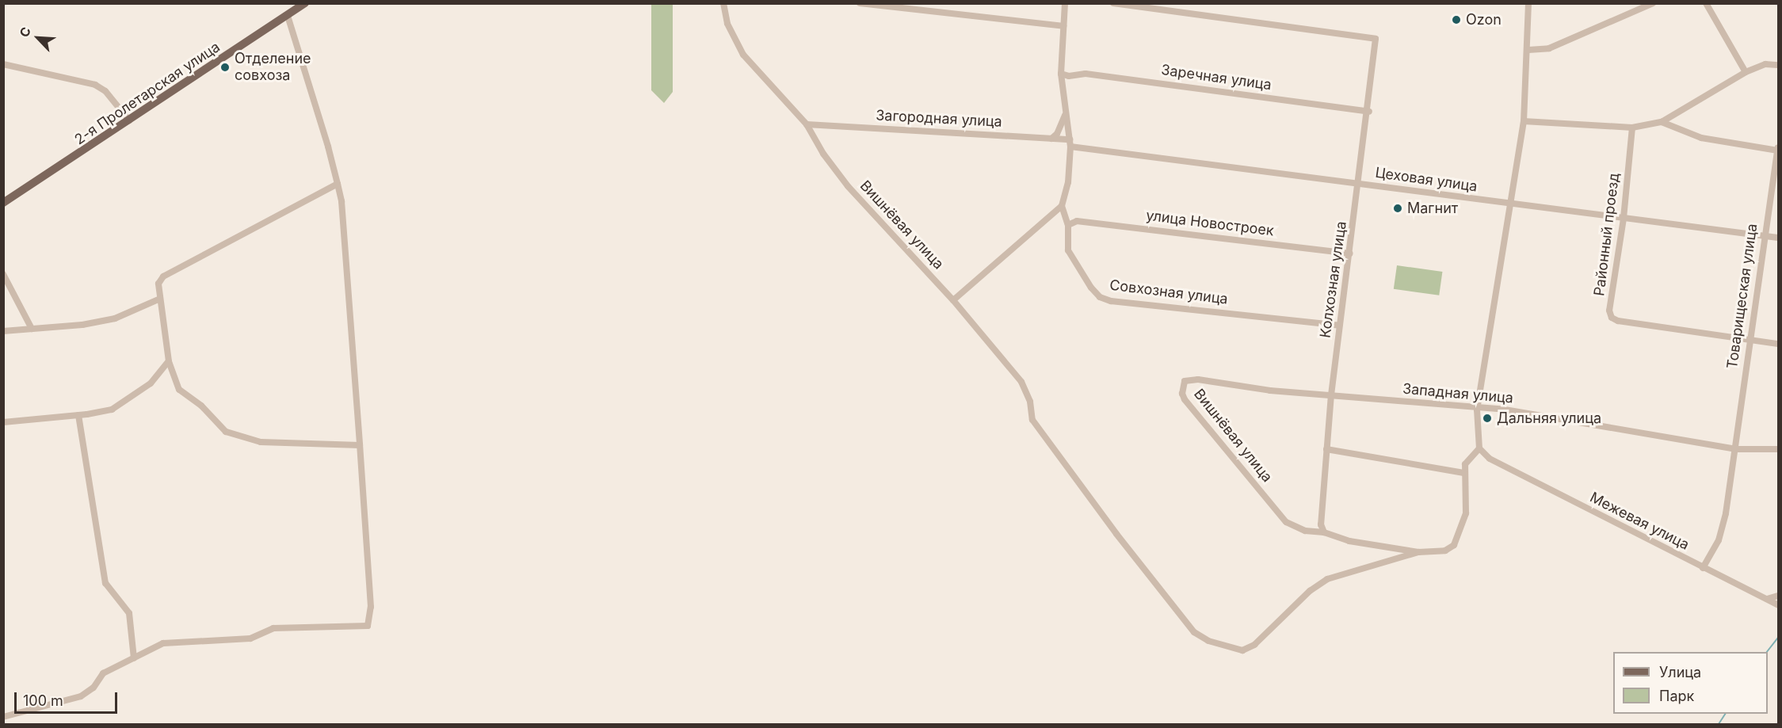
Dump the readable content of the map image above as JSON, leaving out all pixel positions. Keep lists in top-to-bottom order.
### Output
{
  "streets": {
    "main road": ["2-я Пролетарская улица"],
    "street": [
      "Заречная улица",
      "Загородная улица",
      "Цеховая улица",
      "улица Новостроек",
      "Вишнёвая улица",
      "Районный проезд",
      "Колхозная улица",
      "Совхозная улица",
      "Товарищеская улица",
      "Западная улица",
      "Межевая улица"
    ]
  },
  "crossings": [
    ["Заречная улица", "Колхозная улица"],
    ["Загородная улица", "Цеховая улица"],
    ["Загородная улица", "Вишнёвая улица"],
    ["Цеховая улица", "Районный проезд"],
    ["Цеховая улица", "Колхозная улица"],
    ["Цеховая улица", "Товарищеская улица"],
    ["улица Новостроек", "Колхозная улица"],
    ["улица Новостроек", "Совхозная улица"],
    ["Вишнёвая улица", "Колхозная улица"],
    ["Вишнёвая улица", "Западная улица"],
    ["Районный проезд", "Товарищеская улица"],
    ["Колхозная улица", "Совхозная улица"],
    ["Колхозная улица", "Западная улица"],
    ["Товарищеская улица", "Западная улица"],
    ["Товарищеская улица", "Межевая улица"]
  ],
  "places": [
    "Ozon",
    "Отделение совхоза",
    "Магнит",
    "Дальняя улица"
  ],
  "legend": ["Улица", "Парк"],
  "scale_bar": "100 m",
  "north": "top left"
}
